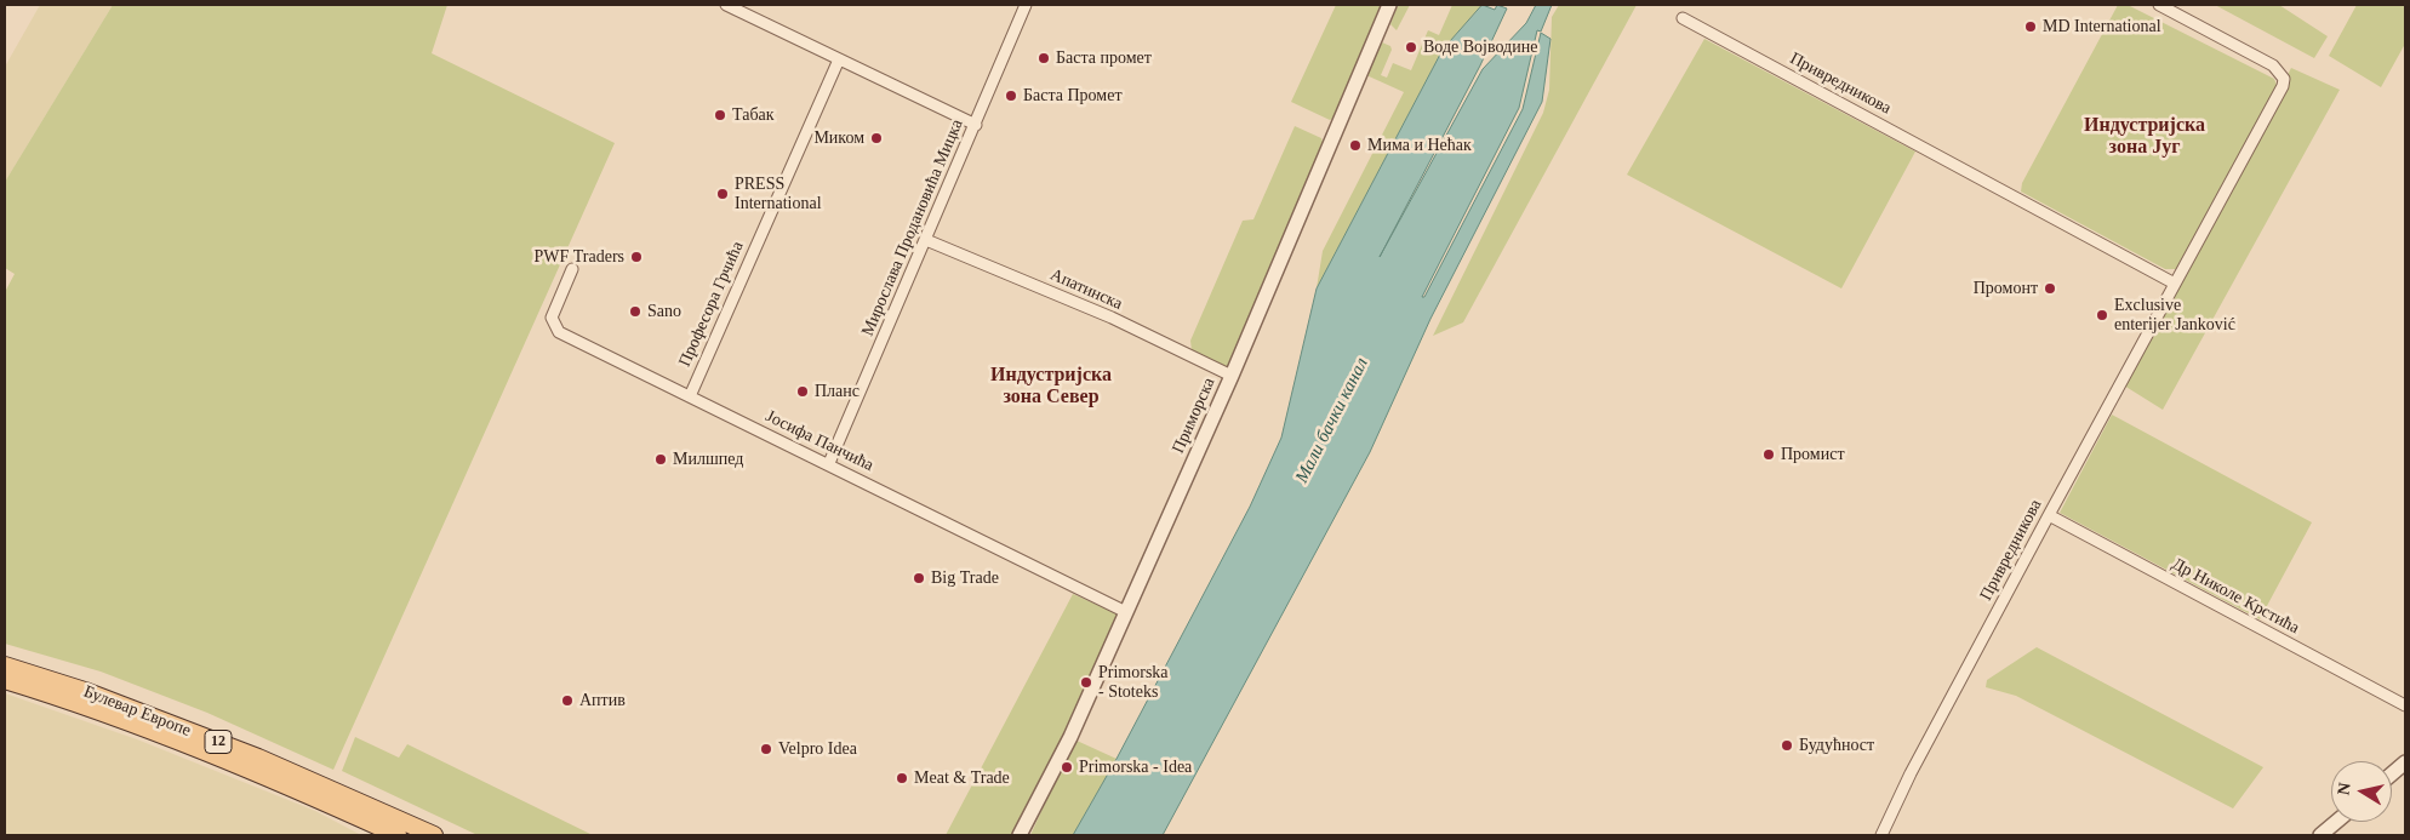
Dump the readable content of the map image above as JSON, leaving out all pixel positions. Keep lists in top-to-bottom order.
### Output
{
  "streets": {
    "main road": ["Булевар Европе", "12"],
    "street": [
      "Привредникова",
      "Мирослава Продановића Мицка",
      "Апатинска",
      "Професора Грчића",
      "Приморска",
      "Јосифа Панчића",
      "Др Николе Крстића"
    ]
  },
  "crossings": [
    ["Привредникова", "Др Николе Крстића"],
    ["Мирослава Продановића Мицка", "Апатинска"],
    ["Мирослава Продановића Мицка", "Јосифа Панчића"],
    ["Апатинска", "Приморска"],
    ["Професора Грчића", "Јосифа Панчића"],
    ["Приморска", "Јосифа Панчића"]
  ],
  "districts": ["Индустријска зона Југ", "Индустријска зона Север"],
  "water": ["Мали бачки канал"],
  "places": [
    "MD International",
    "Воде Војводине",
    "Баста промет",
    "Баста Промет",
    "Табак",
    "Миком",
    "Мима и Нећак",
    "PRESS International",
    "PWF Traders",
    "Промонт",
    "Sano",
    "Exclusive enterijer Janković",
    "Планс",
    "Промист",
    "Милшпед",
    "Big Trade",
    "Primorska - Stoteks",
    "Аптив",
    "Будућност",
    "Velpro Idea",
    "Primorska - Idea",
    "Meat & Trade"
  ],
  "north": "left"
}
